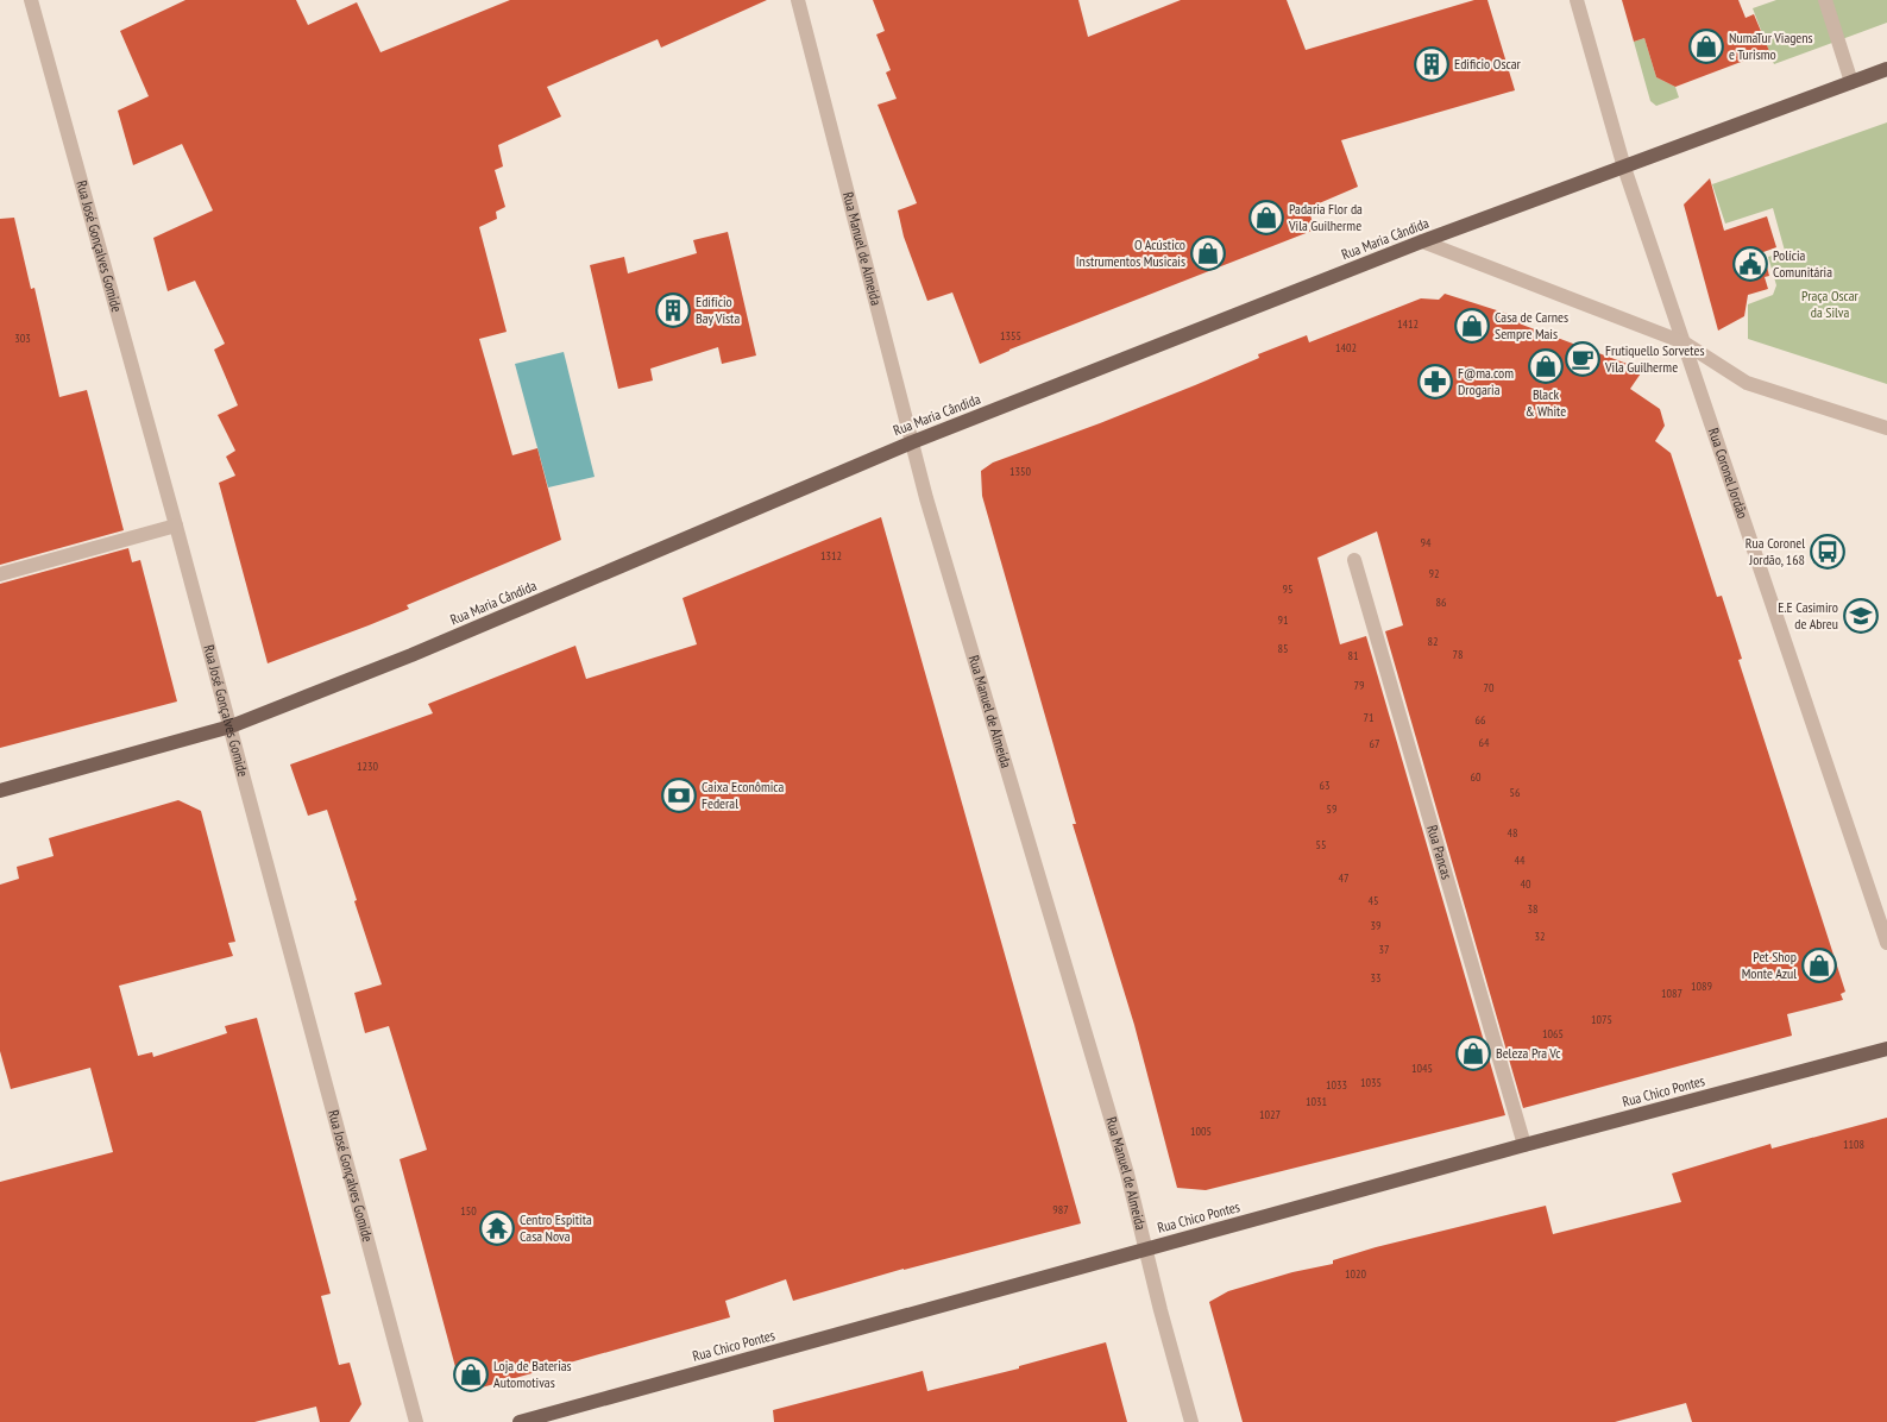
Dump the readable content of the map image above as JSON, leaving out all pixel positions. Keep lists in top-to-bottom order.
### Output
{
  "streets": {
    "main road": ["Rua Maria Cândida", "Rua Chico Pontes"],
    "street": [
      "Rua José Gonçalves Gomide",
      "Rua Manuel de Almeida",
      "Rua Coronel Jordão",
      "Rua Pancas"
    ]
  },
  "crossings": [
    ["Rua Maria Cândida", "Rua José Gonçalves Gomide"],
    ["Rua Maria Cândida", "Rua Manuel de Almeida"],
    ["Rua Maria Cândida", "Rua Coronel Jordão"],
    ["Rua Manuel de Almeida", "Rua Chico Pontes"],
    ["Rua Pancas", "Rua Chico Pontes"]
  ],
  "parks": ["Praça Oscar da Silva"],
  "places": {
    "shop": [
      "NumaTur Viagens e Turismo",
      "Padaria Flor da Vila Guilherme",
      "O Acústico Instrumentos Musicais",
      "Casa de Carnes Sempre Mais",
      "Black & White",
      "Pet Shop Monte Azul",
      "Beleza Pra Vc",
      "Loja de Baterias Automotivas"
    ],
    "building": ["Edificio Oscar", "Edifício Bay Vista"],
    "public building": ["Polícia Comunitária"],
    "cafe": ["Frutiquello Sorvetes Vila Guilherme"],
    "pharmacy": ["F@ma.com Drogaria"],
    "bus stop": ["Rua Coronel Jordão, 168"],
    "school or university": ["E.E Casimiro de Abreu"],
    "bank": ["Caixa Econômica Federal"],
    "temple": ["Centro Espitita Casa Nova"]
  },
  "house_numbers": [
    "1412",
    "1355",
    "303",
    "1402",
    "1350",
    "94",
    "1312",
    "92",
    "95",
    "86",
    "91",
    "82",
    "85",
    "78",
    "81",
    "79",
    "70",
    "71",
    "66",
    "64",
    "67",
    "1230",
    "60",
    "63",
    "56",
    "59",
    "48",
    "55",
    "44",
    "47",
    "40",
    "45",
    "38",
    "39",
    "32",
    "37",
    "33",
    "1089",
    "1087",
    "1075",
    "1065",
    "1045",
    "1035",
    "1033",
    "1031",
    "1027",
    "1005",
    "1108",
    "987",
    "150",
    "1020"
  ]
}
